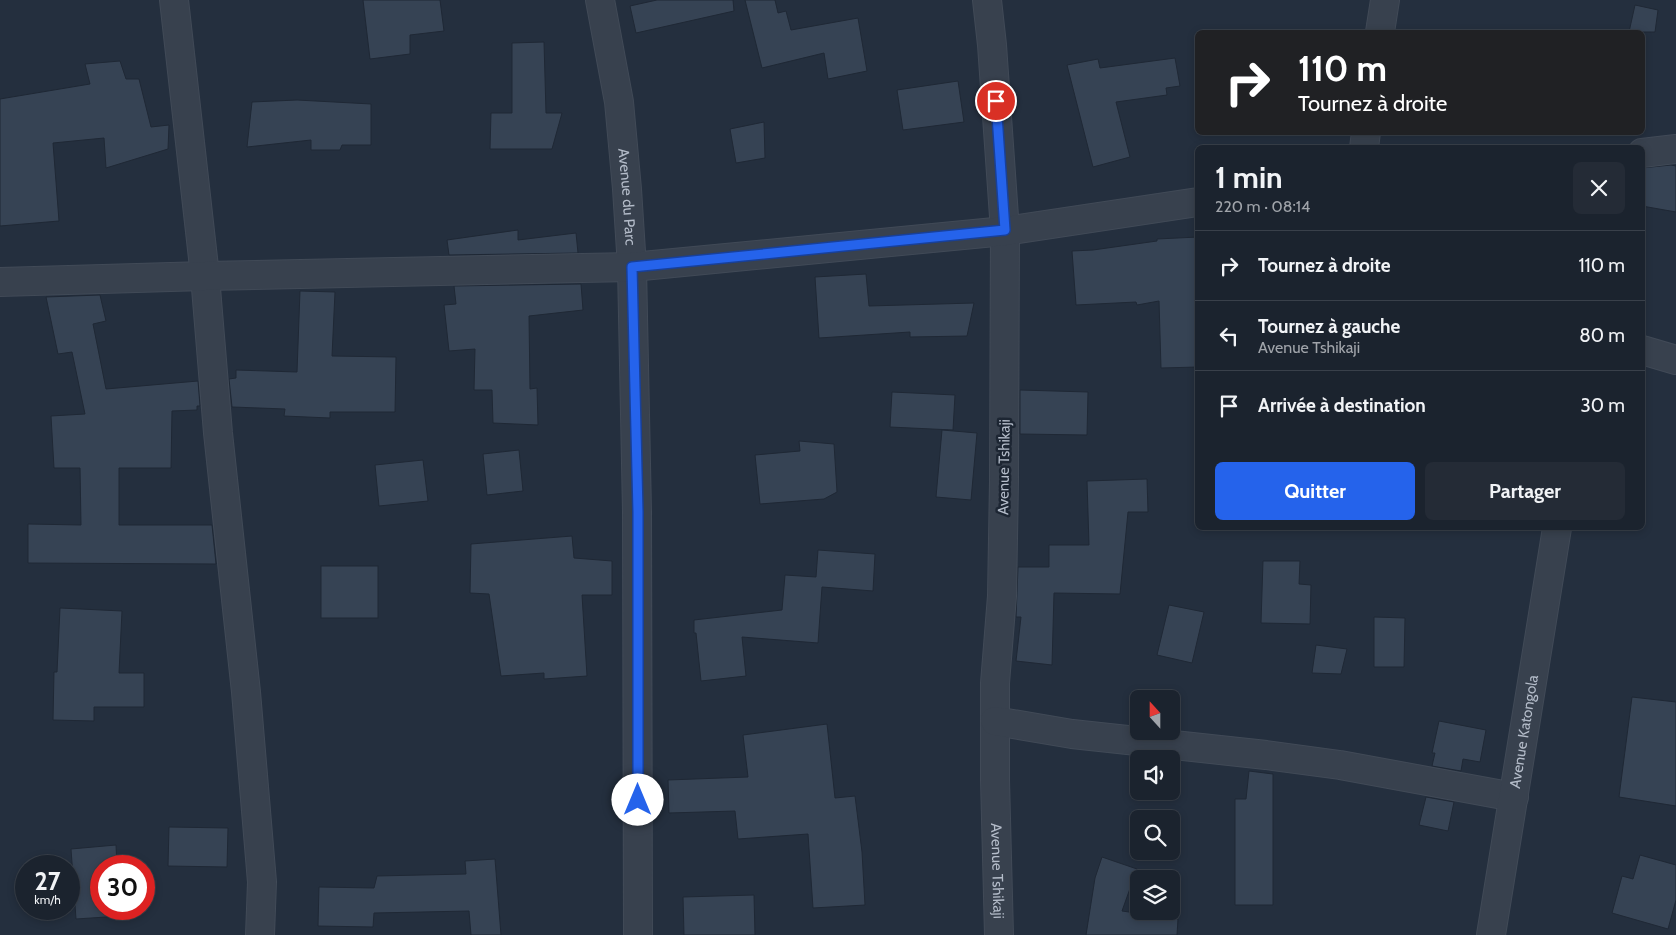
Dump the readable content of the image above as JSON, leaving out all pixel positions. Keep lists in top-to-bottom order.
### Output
{
  "streets": {
    "street": ["Avenue du Parc", "Avenue Tshikaji", "Avenue Katongola"]
  },
  "north": "top",
  "page": {
    "turn": ["110 m", "Tournez à droite"],
    "heading": ["1 min", "220 m · 08:14"],
    "list": [
      {
        "name": "Tournez à droite",
        "value": "110 m"
      },
      {
        "name": "Tournez à gauche",
        "note": "Avenue Tshikaji",
        "value": "80 m"
      },
      {
        "name": "Arrivée à destination",
        "value": "30 m"
      }
    ],
    "buttons": ["Quitter", "Partager"],
    "speed": "27 km/h",
    "limit": "30"
  }
}
